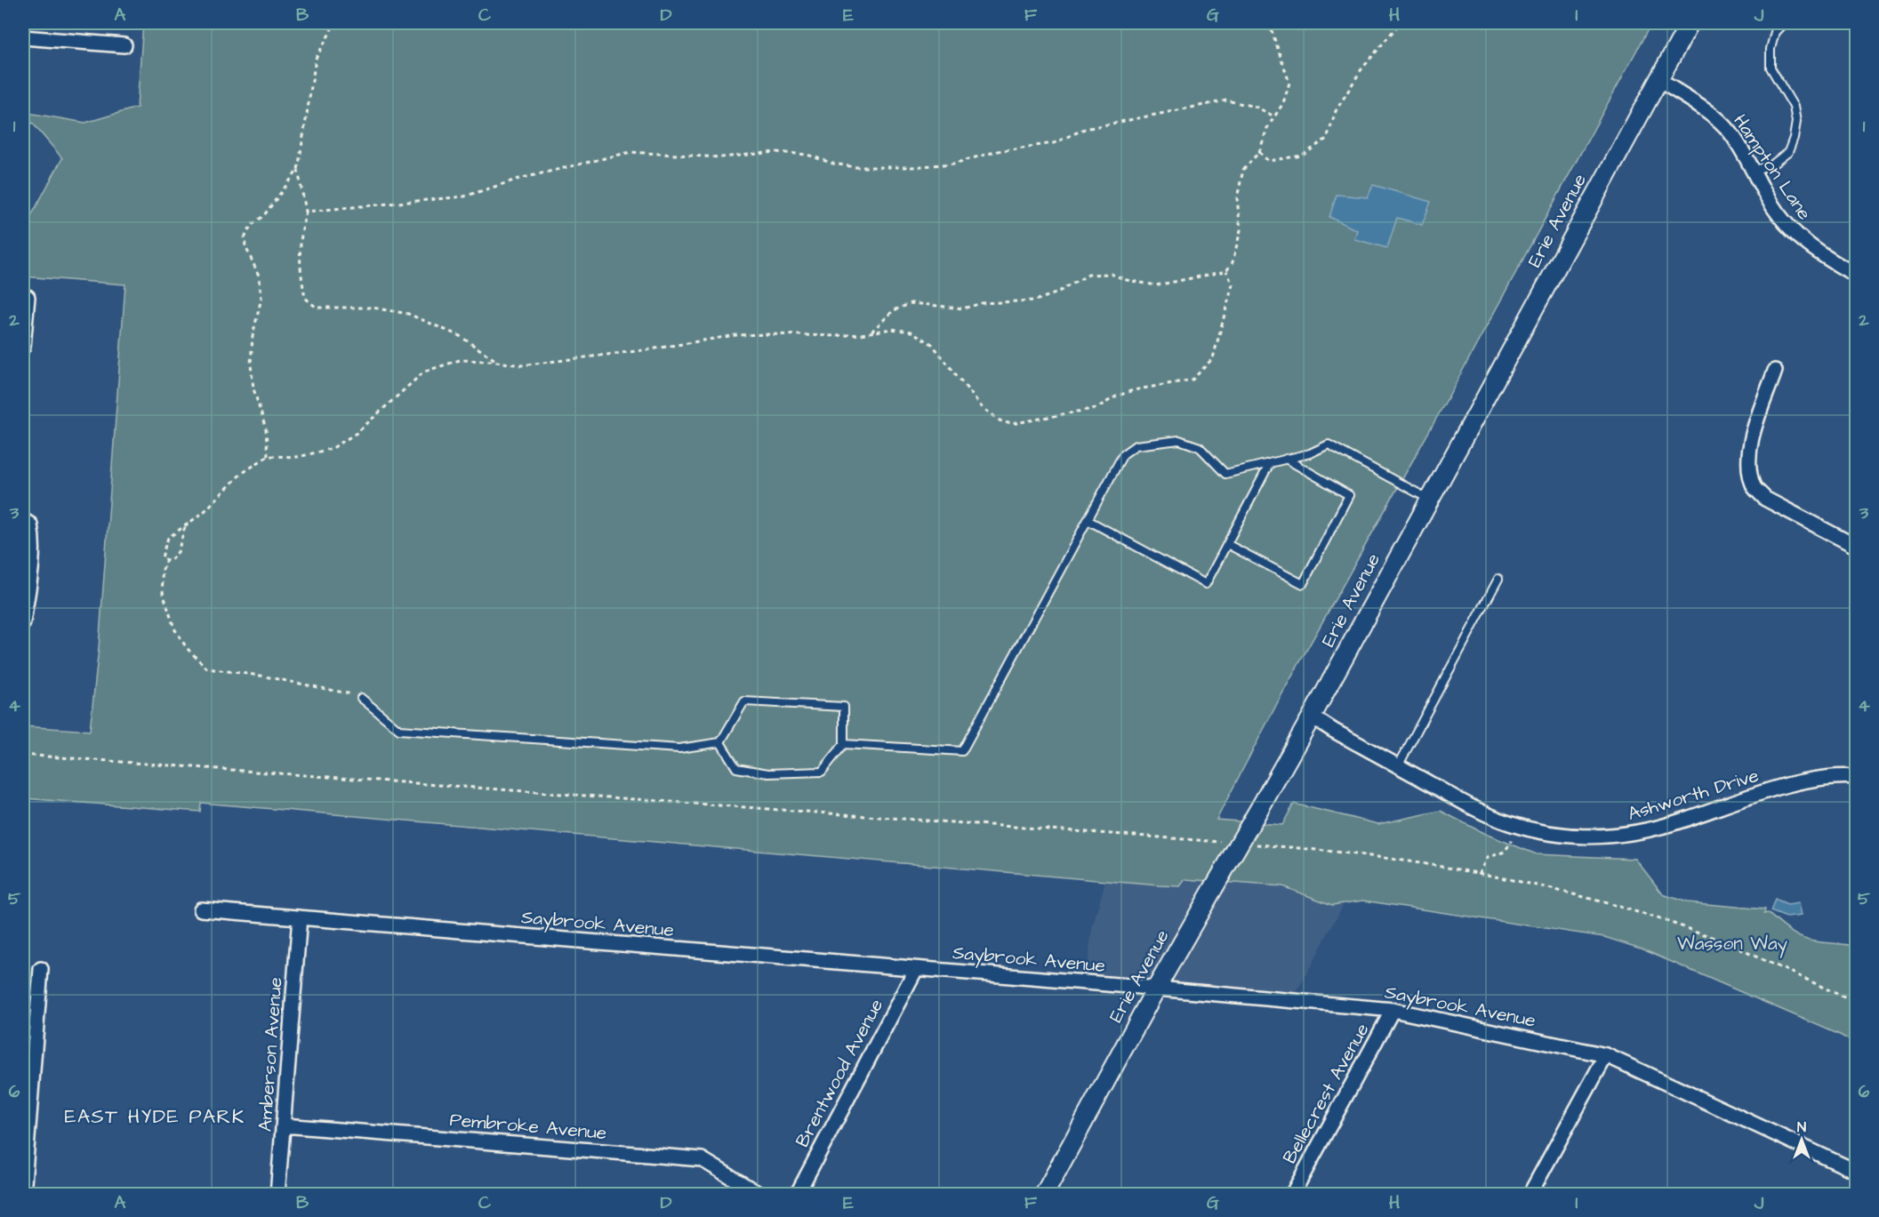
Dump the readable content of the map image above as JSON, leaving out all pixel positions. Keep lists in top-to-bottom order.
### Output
{
  "streets": {
    "street": [
      "Hampton Lane",
      "Erie Avenue",
      "Ashworth Drive",
      "Saybrook Avenue",
      "Amberson Avenue",
      "Brentwood Avenue",
      "Bellecrest Avenue",
      "Pembroke Avenue"
    ]
  },
  "crossings": [
    ["Hampton Lane", "Erie Avenue"],
    ["Erie Avenue", "Ashworth Drive"],
    ["Erie Avenue", "Saybrook Avenue"],
    ["Saybrook Avenue", "Amberson Avenue"],
    ["Saybrook Avenue", "Brentwood Avenue"],
    ["Saybrook Avenue", "Bellecrest Avenue"],
    ["Amberson Avenue", "Pembroke Avenue"]
  ],
  "districts": ["EAST HYDE PARK"],
  "parks": ["Wasson Way"],
  "north": "top",
  "grid": {
    "columns": [
      "A",
      "B",
      "C",
      "D",
      "E",
      "F",
      "G",
      "H",
      "I",
      "J"
    ],
    "rows": [
      "1",
      "2",
      "3",
      "4",
      "5",
      "6"
    ]
  }
}
